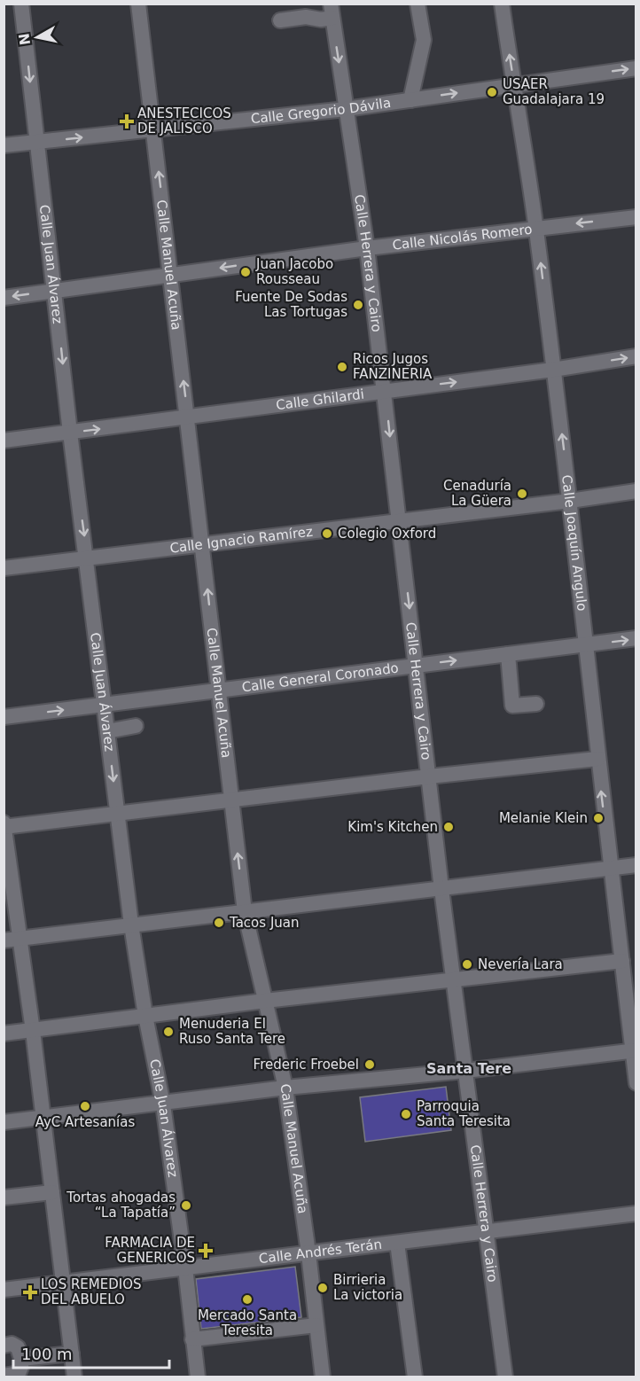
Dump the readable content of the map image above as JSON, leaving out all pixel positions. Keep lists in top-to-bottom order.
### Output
{
  "streets": {
    "street": [
      "Calle Gregorio Dávila",
      "Calle Nicolás Romero",
      "Calle Herrera y Cairo",
      "Calle Juan Álvarez",
      "Calle Manuel Acuña",
      "Calle Ghilardi",
      "Calle Ignacio Ramírez",
      "Calle Joaquín Angulo",
      "Calle General Coronado",
      "Calle Andrés Terán"
    ]
  },
  "crossings": [
    ["Calle Gregorio Dávila", "Calle Herrera y Cairo"],
    ["Calle Gregorio Dávila", "Calle Juan Álvarez"],
    ["Calle Gregorio Dávila", "Calle Manuel Acuña"],
    ["Calle Gregorio Dávila", "Calle Joaquín Angulo"],
    ["Calle Nicolás Romero", "Calle Herrera y Cairo"],
    ["Calle Nicolás Romero", "Calle Juan Álvarez"],
    ["Calle Nicolás Romero", "Calle Manuel Acuña"],
    ["Calle Nicolás Romero", "Calle Joaquín Angulo"],
    ["Calle Herrera y Cairo", "Calle Ghilardi"],
    ["Calle Herrera y Cairo", "Calle Ignacio Ramírez"],
    ["Calle Herrera y Cairo", "Calle General Coronado"],
    ["Calle Herrera y Cairo", "Calle Andrés Terán"],
    ["Calle Juan Álvarez", "Calle Ghilardi"],
    ["Calle Juan Álvarez", "Calle Ignacio Ramírez"],
    ["Calle Juan Álvarez", "Calle General Coronado"],
    ["Calle Juan Álvarez", "Calle Andrés Terán"],
    ["Calle Manuel Acuña", "Calle Ghilardi"],
    ["Calle Manuel Acuña", "Calle Ignacio Ramírez"],
    ["Calle Manuel Acuña", "Calle General Coronado"],
    ["Calle Manuel Acuña", "Calle Andrés Terán"],
    ["Calle Ghilardi", "Calle Joaquín Angulo"],
    ["Calle Ignacio Ramírez", "Calle Joaquín Angulo"],
    ["Calle Joaquín Angulo", "Calle General Coronado"]
  ],
  "one_way": [
    "Calle Gregorio Dávila",
    "Calle Nicolás Romero",
    "Calle Juan Álvarez",
    "Calle Manuel Acuña",
    "Calle Ghilardi",
    "Calle Joaquín Angulo"
  ],
  "districts": ["Santa Tere"],
  "places": {
    "other": [
      "USAER Guadalajara 19",
      "Juan Jacobo Rousseau",
      "Fuente De Sodas Las Tortugas",
      "Ricos Jugos FANZINERIA",
      "Cenaduría La Güera",
      "Colegio Oxford",
      "Melanie Klein",
      "Kim's Kitchen",
      "Tacos Juan",
      "Nevería Lara",
      "Menuderia El Ruso Santa Tere",
      "Frederic Froebel",
      "AyC Artesanías",
      "Parroquia Santa Teresita",
      "Tortas ahogadas “La Tapatía”",
      "Birrieria La victoria",
      "Mercado Santa Teresita"
    ],
    "health": ["ANESTECICOS DE JALISCO", "FARMACIA DE GENERICOS", "LOS REMEDIOS DEL ABUELO"]
  },
  "scale_bar": "100 m",
  "north": "left"
}
